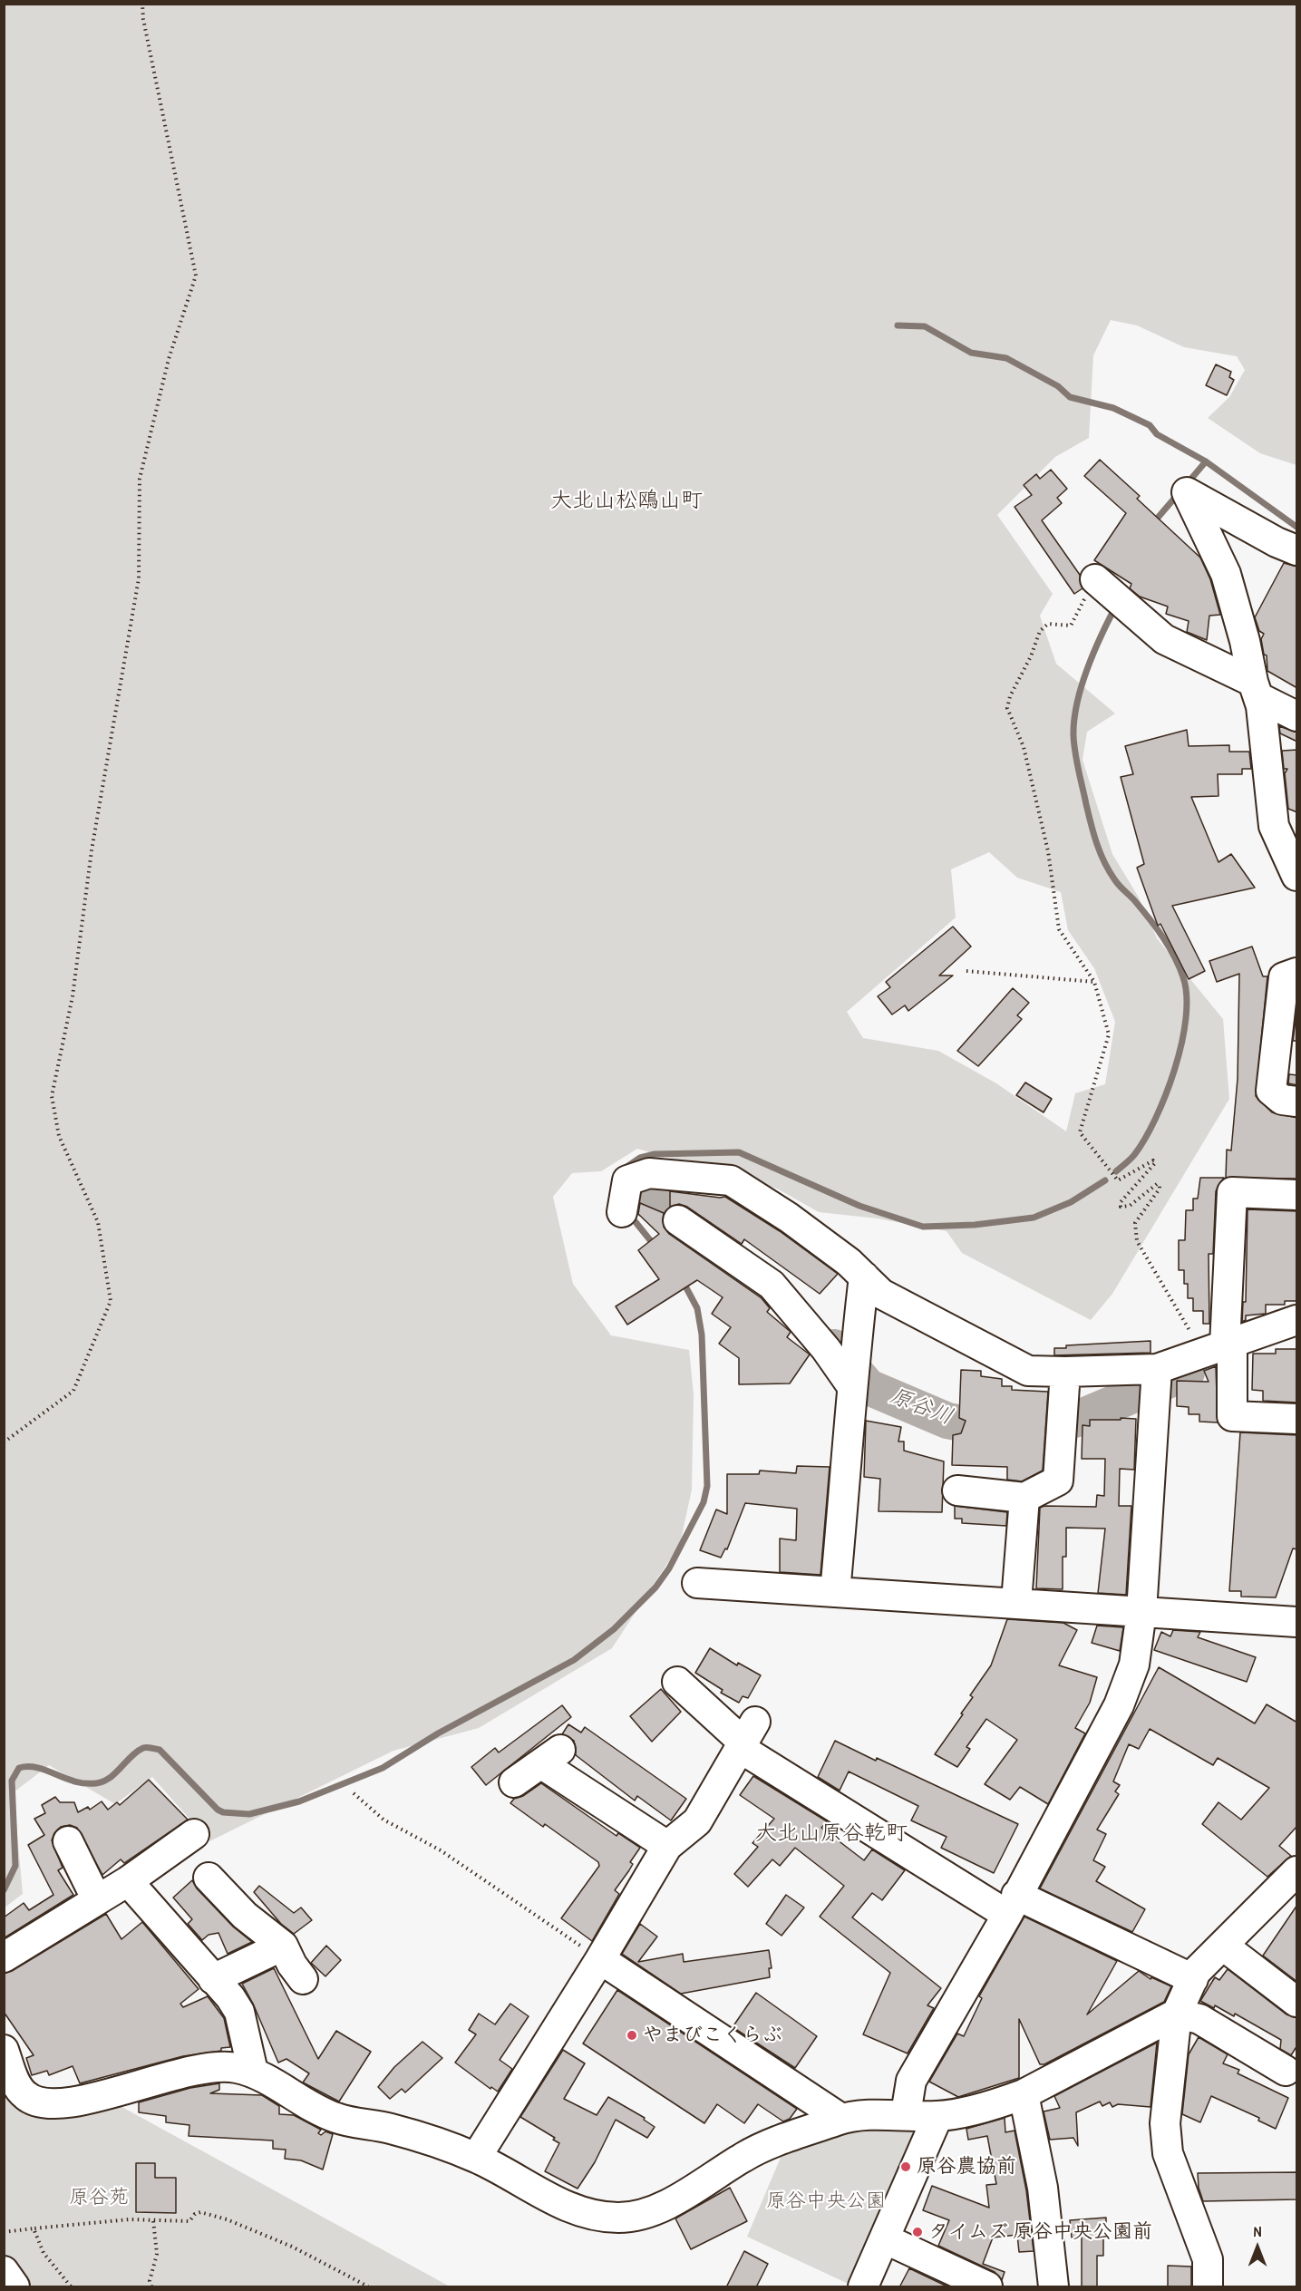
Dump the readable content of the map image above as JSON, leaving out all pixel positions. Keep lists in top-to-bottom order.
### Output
{
  "districts": ["大北山松鴎山町", "大北山原谷乾町"],
  "water": ["原谷川"],
  "parks": ["原谷苑", "原谷中央公園"],
  "places": ["やまびこくらぶ", "原谷農協前", "タイムズ 原谷中央公園前"],
  "north": "top"
}
